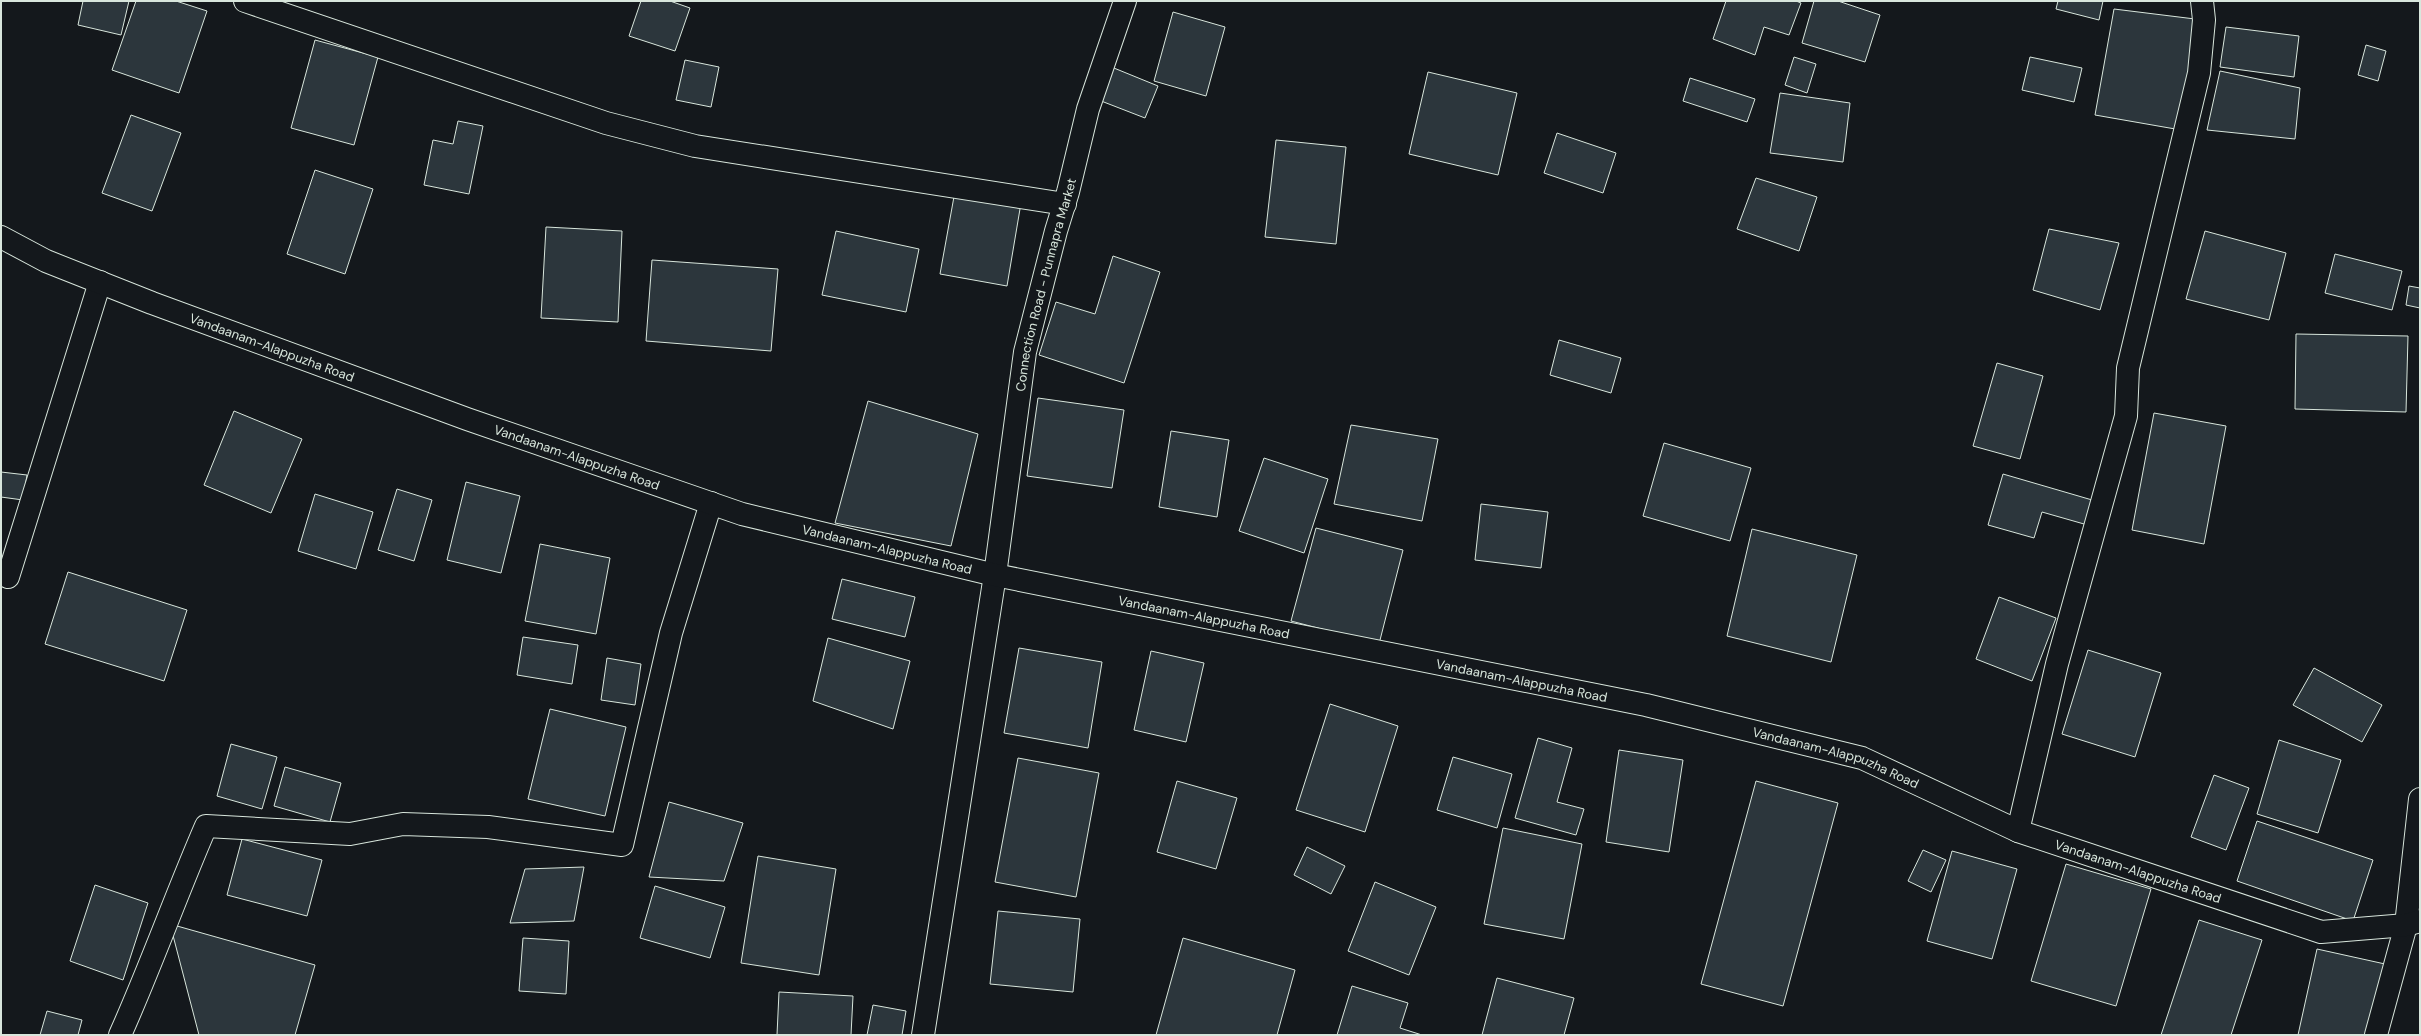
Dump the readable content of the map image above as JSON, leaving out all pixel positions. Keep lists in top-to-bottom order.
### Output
{
  "streets": {
    "street": ["Connection Road - Punnapra Market", "Vandaanam-Alappuzha Road"]
  },
  "crossings": [
    ["Connection Road - Punnapra Market", "Vandaanam-Alappuzha Road"]
  ]
}
